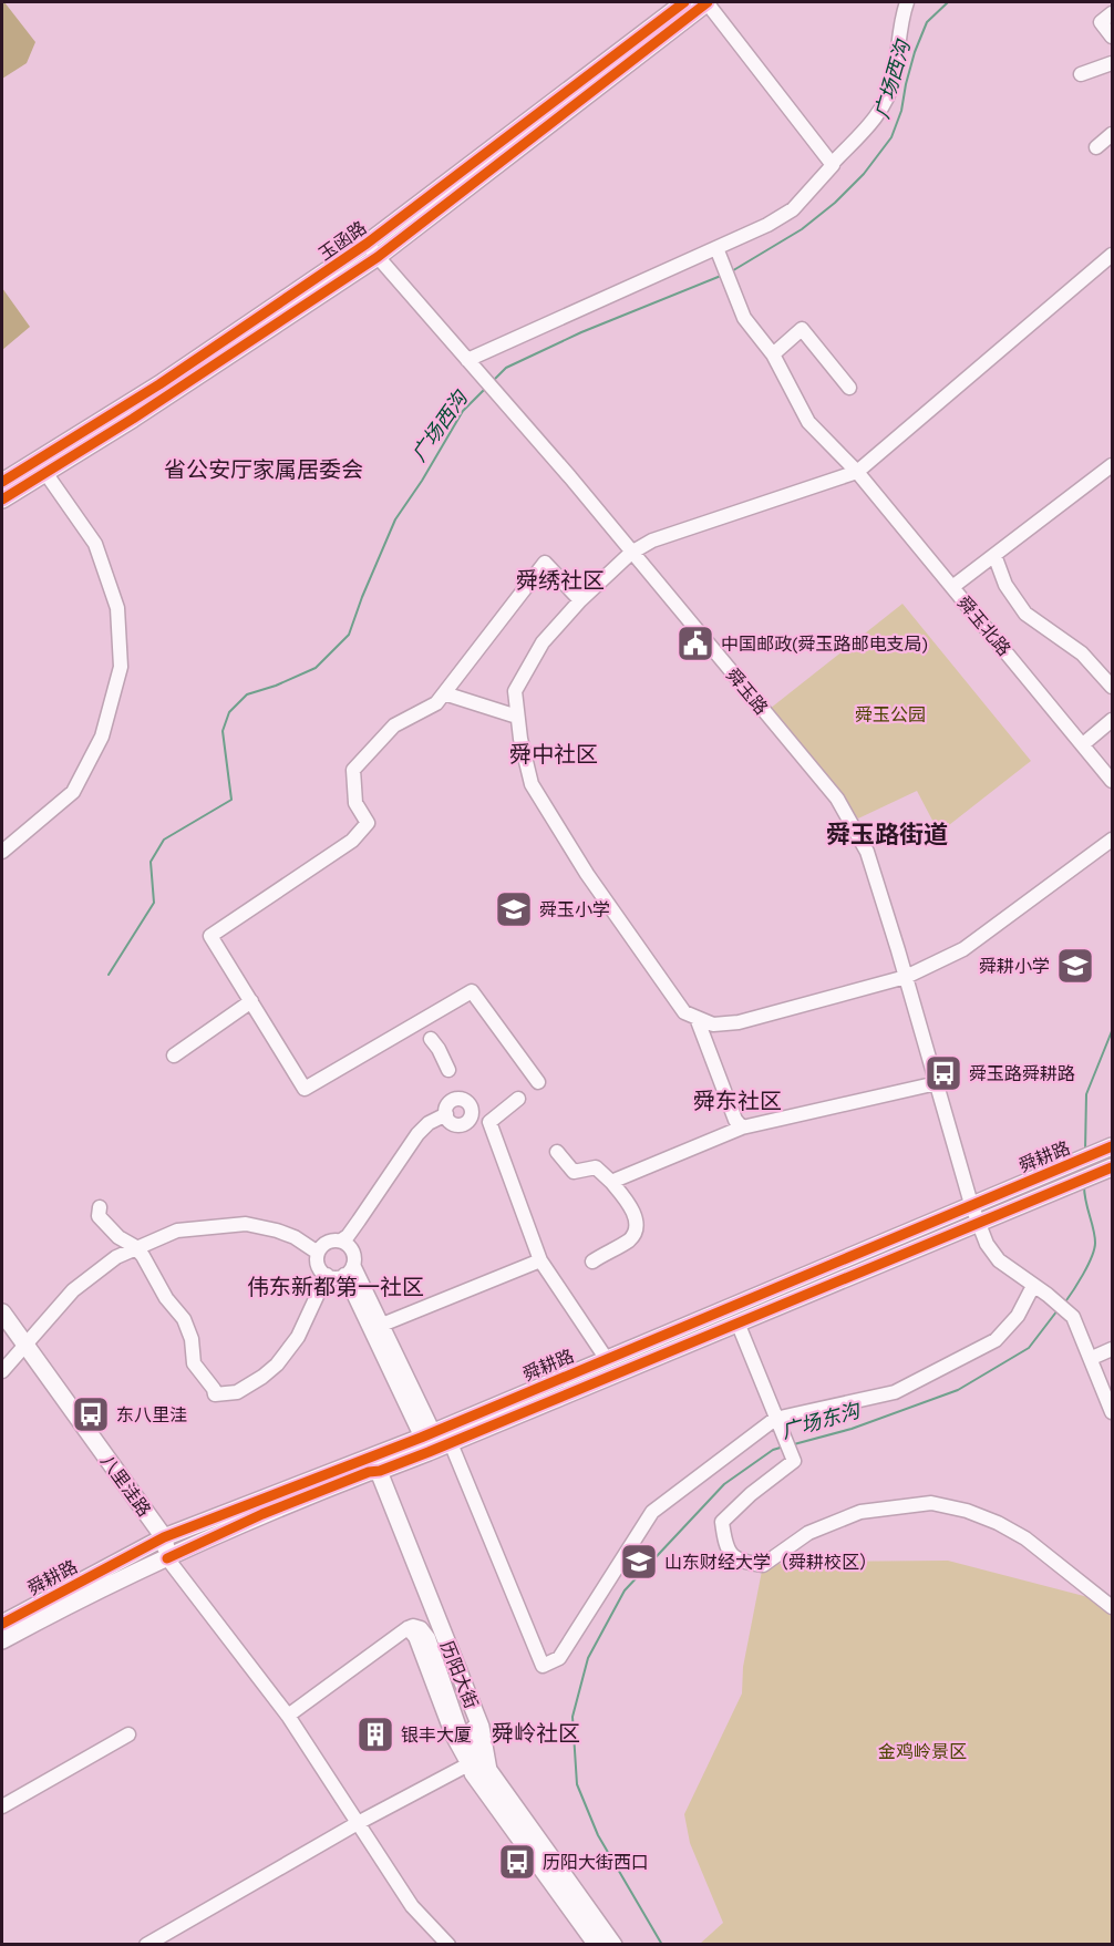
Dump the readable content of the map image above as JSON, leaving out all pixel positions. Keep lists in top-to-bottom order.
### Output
{
  "streets": {
    "main road": [
      "玉函路",
      "舜耕路",
      "八里洼路",
      "历阳大街"
    ],
    "street": ["舜玉北路", "舜玉路"]
  },
  "crossings": [
    ["玉函路", "舜玉路"],
    ["舜玉路", "舜耕路"],
    ["舜耕路", "八里洼路"],
    ["舜耕路", "历阳大街"]
  ],
  "districts": [
    "省公安厅家属居委会",
    "舜绣社区",
    "舜中社区",
    "舜玉路街道",
    "舜东社区",
    "伟东新都第一社区",
    "舜岭社区"
  ],
  "water": ["广场西沟", "广场东沟"],
  "parks": ["舜玉公园", "金鸡岭景区"],
  "places": {
    "public building": ["中国邮政(舜玉路邮电支局)"],
    "school or university": ["舜玉小学", "舜耕小学", "山东财经大学（舜耕校区）"],
    "bus stop": ["舜玉路舜耕路", "东八里洼", "历阳大街西口"],
    "building": ["银丰大厦"]
  }
}
